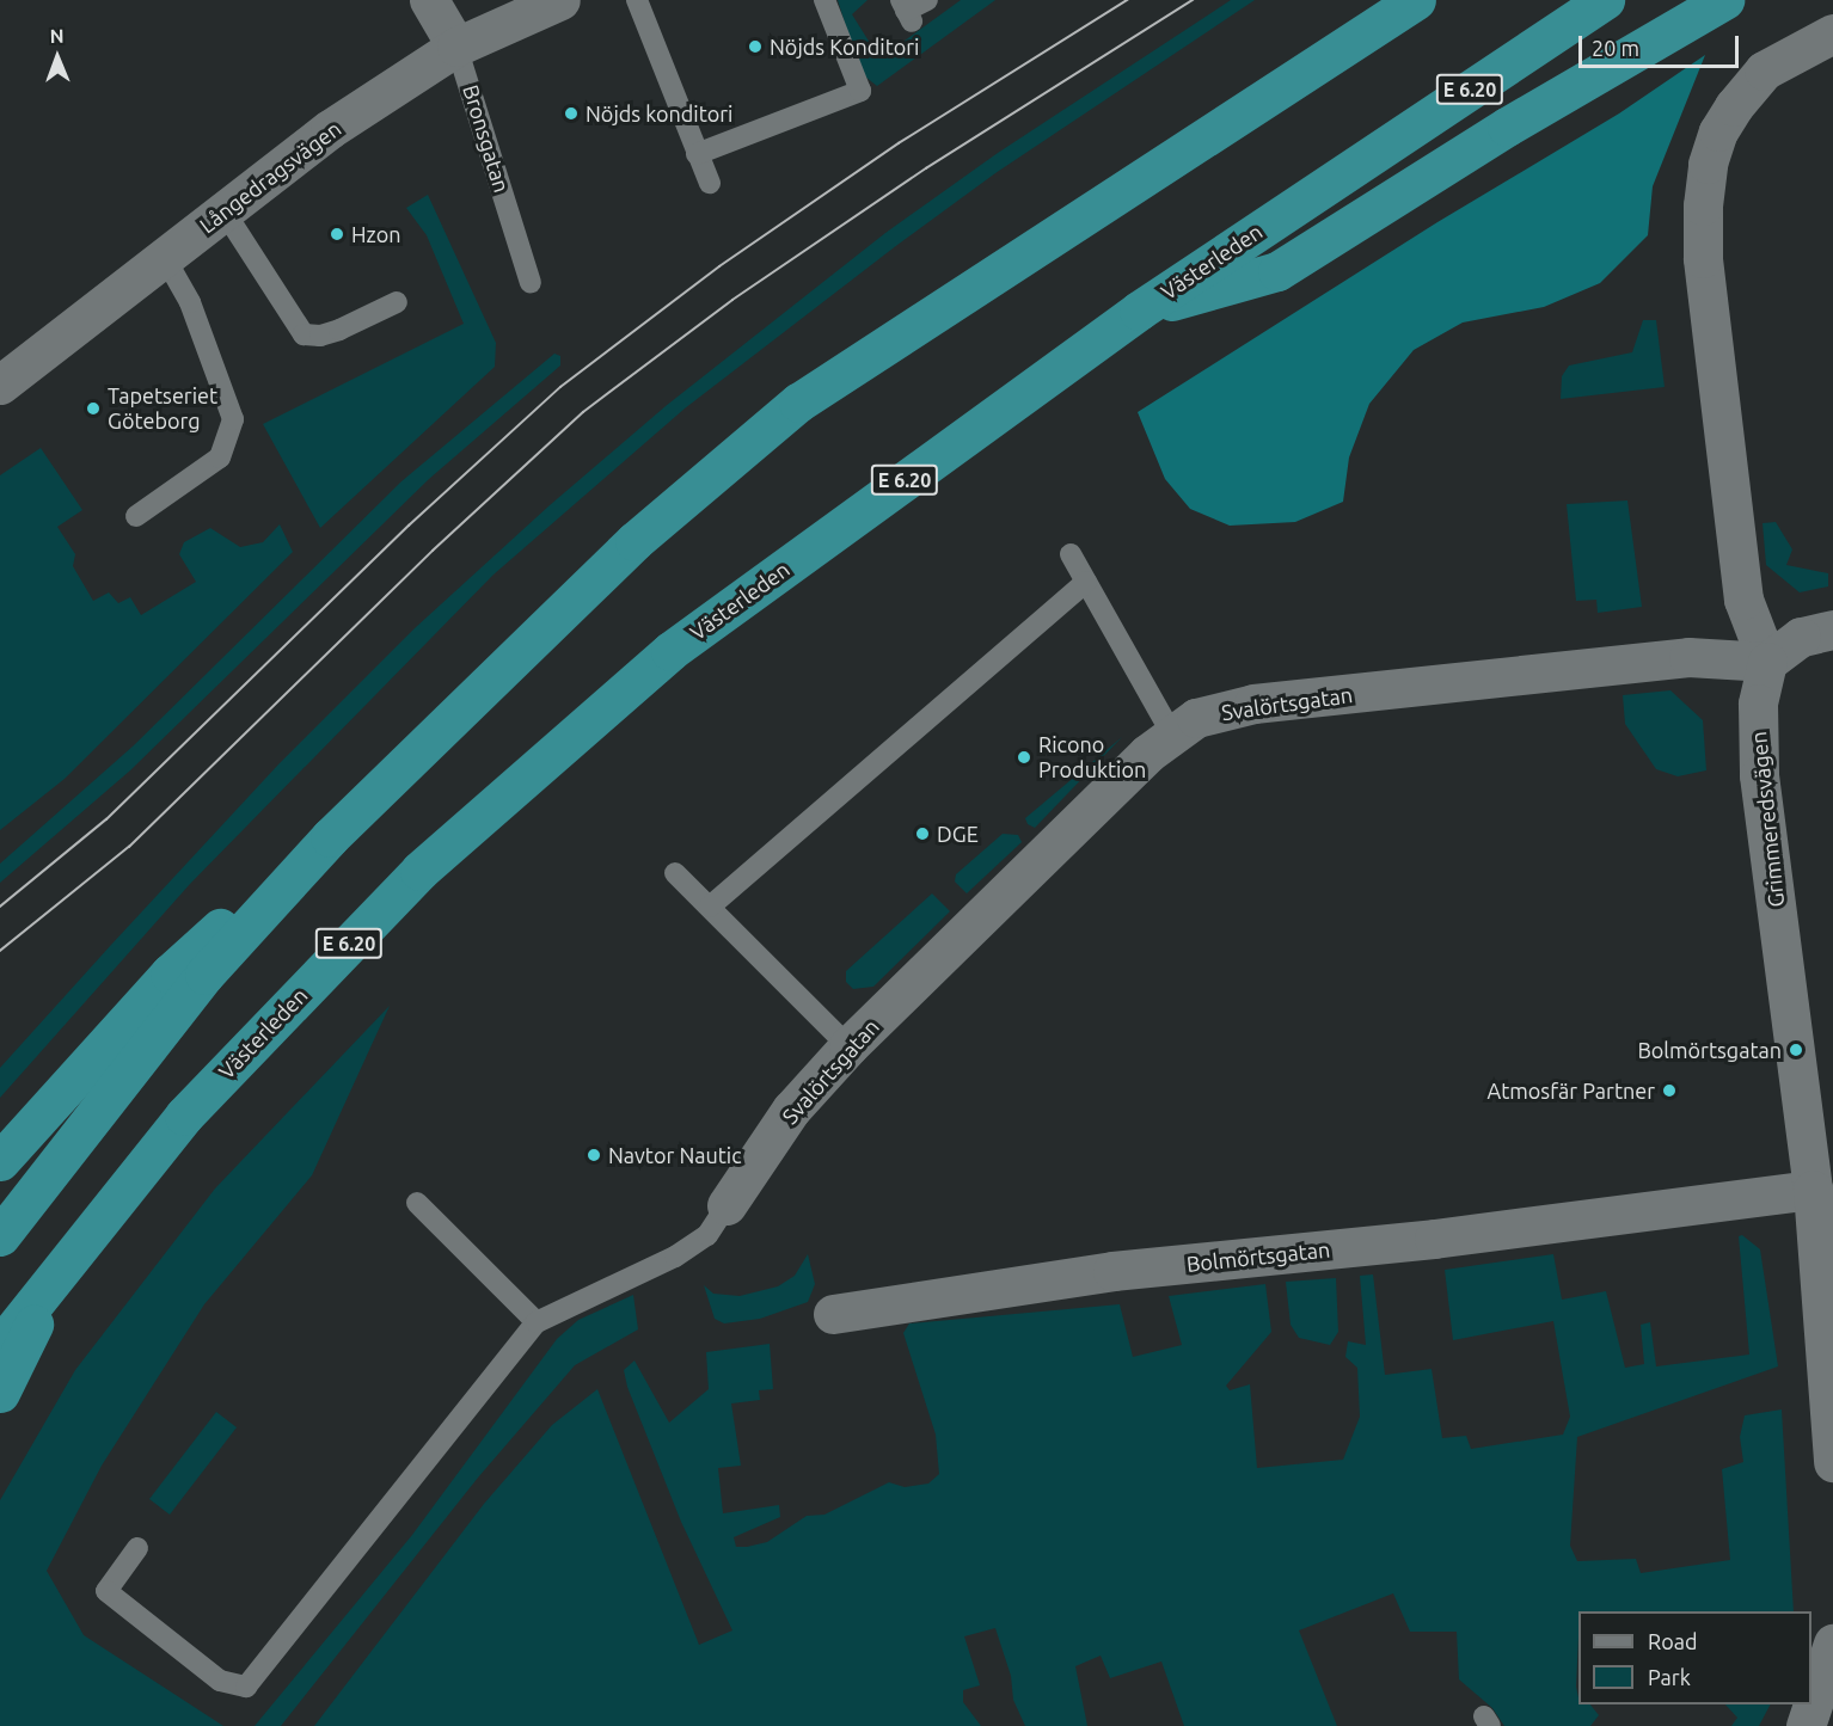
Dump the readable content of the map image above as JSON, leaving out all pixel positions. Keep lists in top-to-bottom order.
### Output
{
  "streets": {
    "highway": ["E 6.20", "Västerleden"],
    "street": [
      "Bronsgatan",
      "Långedragsvägen",
      "Svalörtsgatan",
      "Grimmeredsvägen",
      "Bolmörtsgatan"
    ]
  },
  "crossings": [
    ["Bronsgatan", "Långedragsvägen"],
    ["Svalörtsgatan", "Grimmeredsvägen"],
    ["Grimmeredsvägen", "Bolmörtsgatan"]
  ],
  "places": [
    "Nöjds Konditori",
    "Nöjds konditori",
    "Hzon",
    "Tapetseriet Göteborg",
    "Ricono Produktion",
    "DGE",
    "Bolmörtsgatan",
    "Atmosfär Partner",
    "Navtor Nautic"
  ],
  "legend": ["Road", "Park"],
  "scale_bar": "20 m",
  "north": "top"
}
